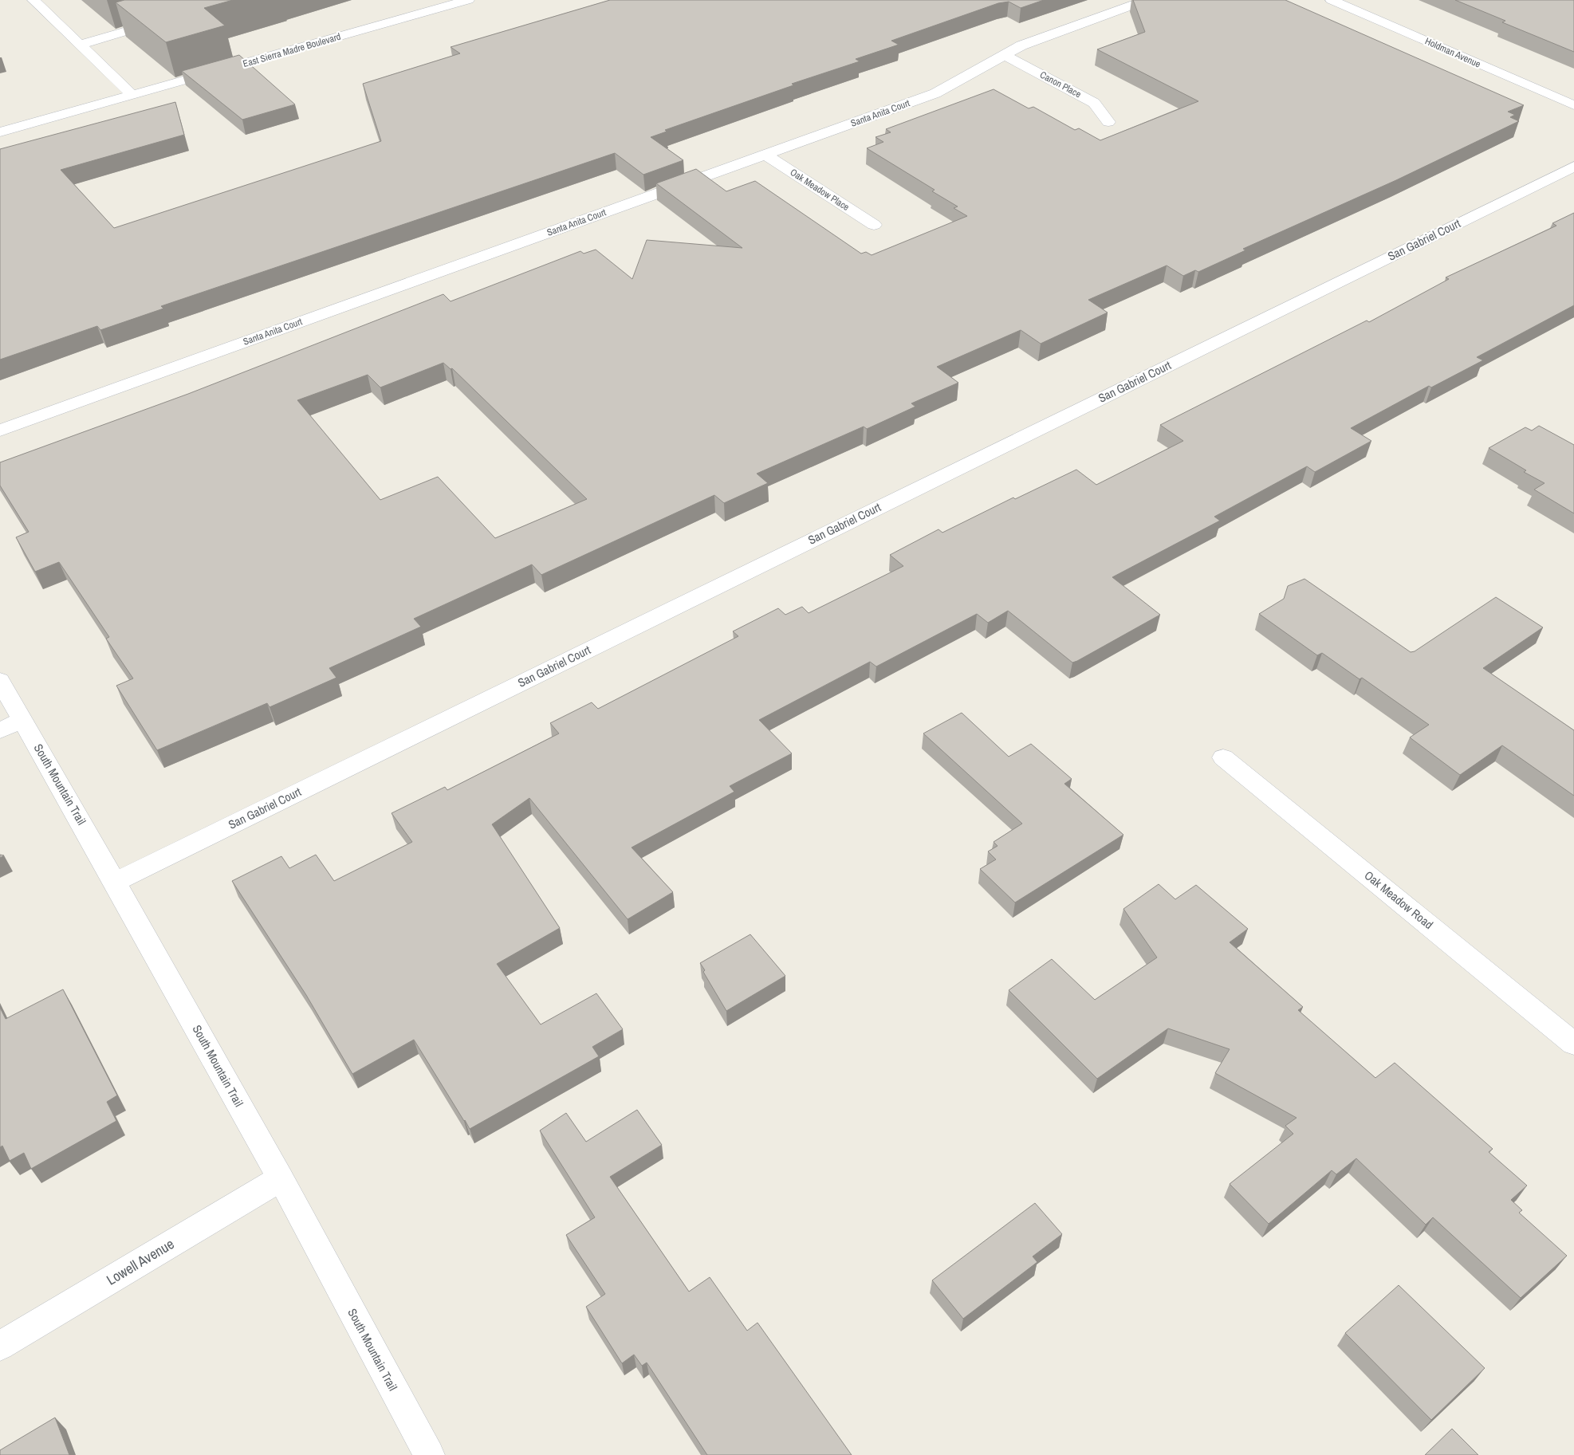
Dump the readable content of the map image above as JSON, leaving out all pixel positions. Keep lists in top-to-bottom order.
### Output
{
  "streets": {
    "street": [
      "East Sierra Madre Boulevard",
      "Holdman Avenue",
      "Canon Place",
      "Santa Anita Court",
      "Oak Meadow Place",
      "San Gabriel Court",
      "South Mountain Trail",
      "Oak Meadow Road",
      "Lowell Avenue"
    ]
  },
  "crossings": [
    ["Canon Place", "Santa Anita Court"],
    ["Santa Anita Court", "Oak Meadow Place"],
    ["San Gabriel Court", "South Mountain Trail"],
    ["South Mountain Trail", "Lowell Avenue"]
  ]
}
